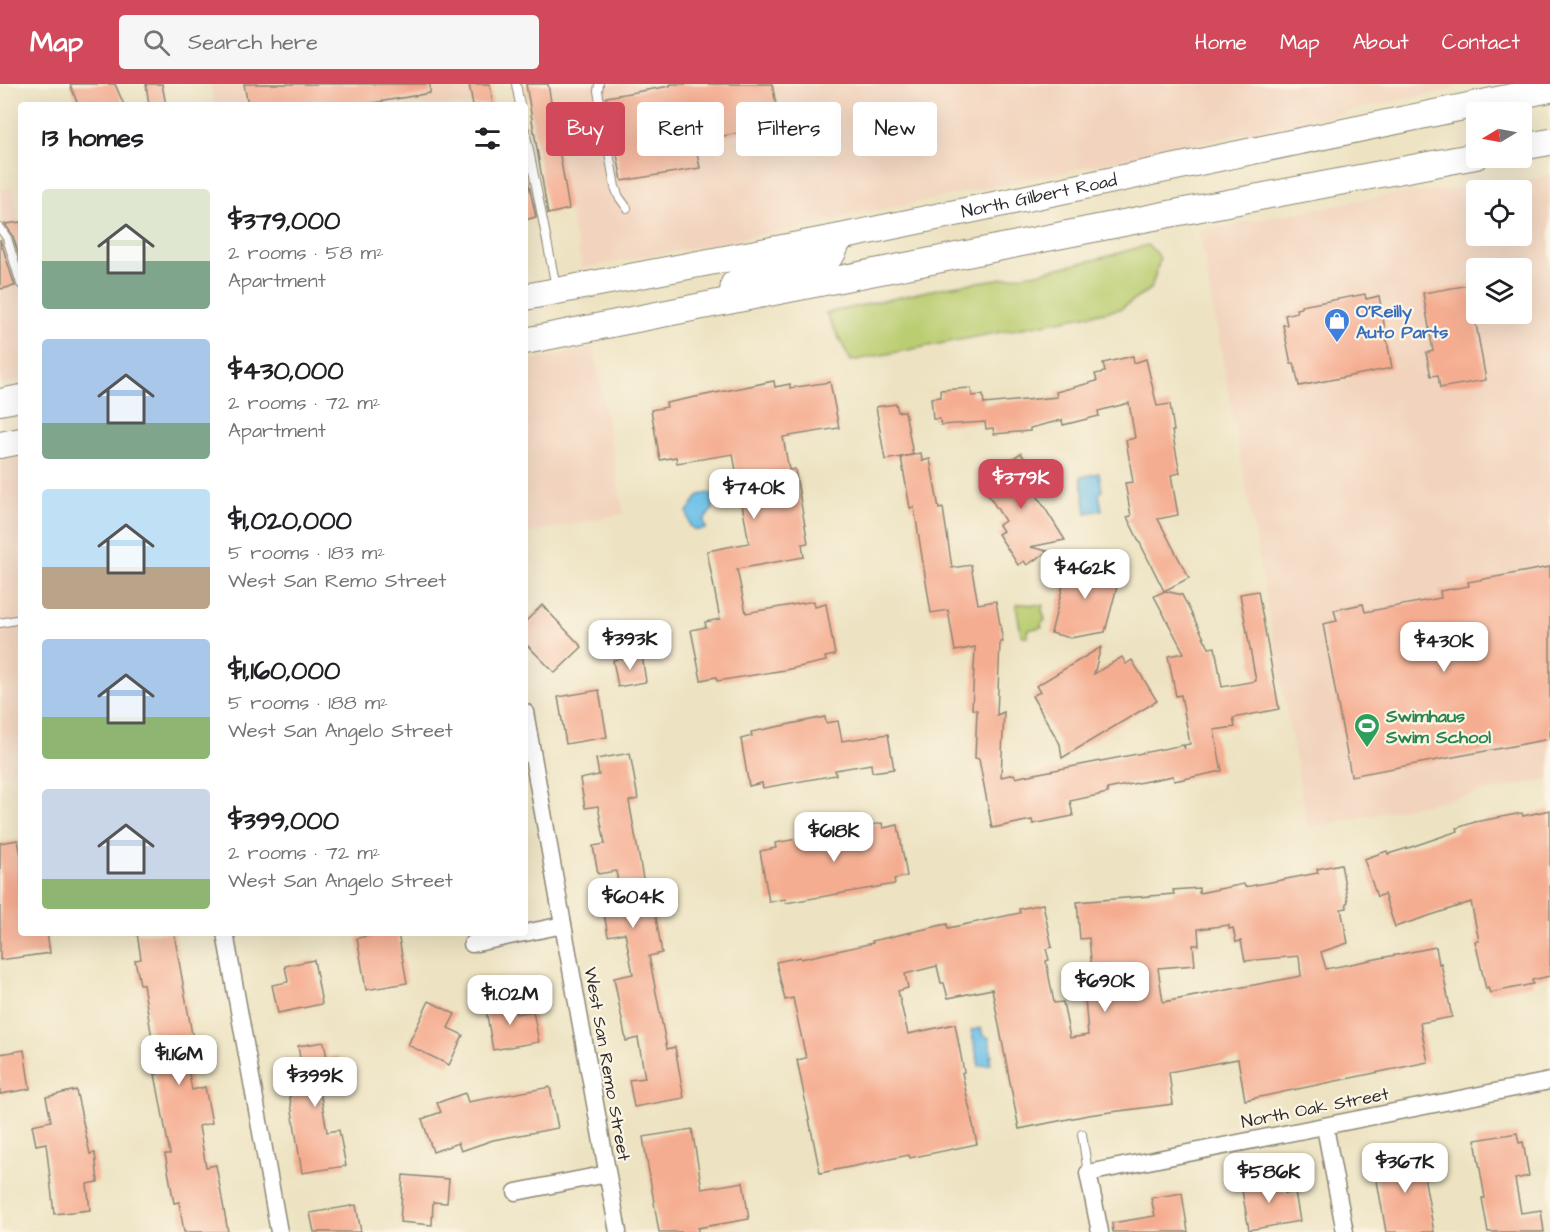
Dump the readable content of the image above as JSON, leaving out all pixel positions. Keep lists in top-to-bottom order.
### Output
{
  "streets": {
    "main road": ["North Gilbert Road"],
    "street": ["West San Remo Street", "North Oak Street"]
  },
  "places": {
    "shop": ["O'Reilly Auto Parts"],
    "sports": ["Swimhaus Swim School"]
  },
  "north": "left",
  "page": {
    "header": "Map",
    "search": "Search here",
    "nav": [
      "Home",
      "Map",
      "About",
      "Contact"
    ],
    "chip": [
      "Buy",
      "Rent",
      "Filters",
      "New"
    ],
    "heading": "13 homes",
    "list": [
      {
        "name": "$379,000",
        "note": "2 rooms · 58 m² · Apartment"
      },
      {
        "name": "$430,000",
        "note": "2 rooms · 72 m² · Apartment"
      },
      {
        "name": "$1,020,000",
        "note": "5 rooms · 183 m² · West San Remo Street"
      },
      {
        "name": "$1,160,000",
        "note": "5 rooms · 188 m² · West San Angelo Street"
      },
      {
        "name": "$399,000",
        "note": "2 rooms · 72 m² · West San Angelo Street"
      }
    ],
    "price": [
      "$379K",
      "$740K",
      "$462K",
      "$393K",
      "$430K",
      "$618K",
      "$604K",
      "$690K",
      "$1.02M",
      "$1.16M",
      "$399K",
      "$367K",
      "$586K"
    ]
  }
}
